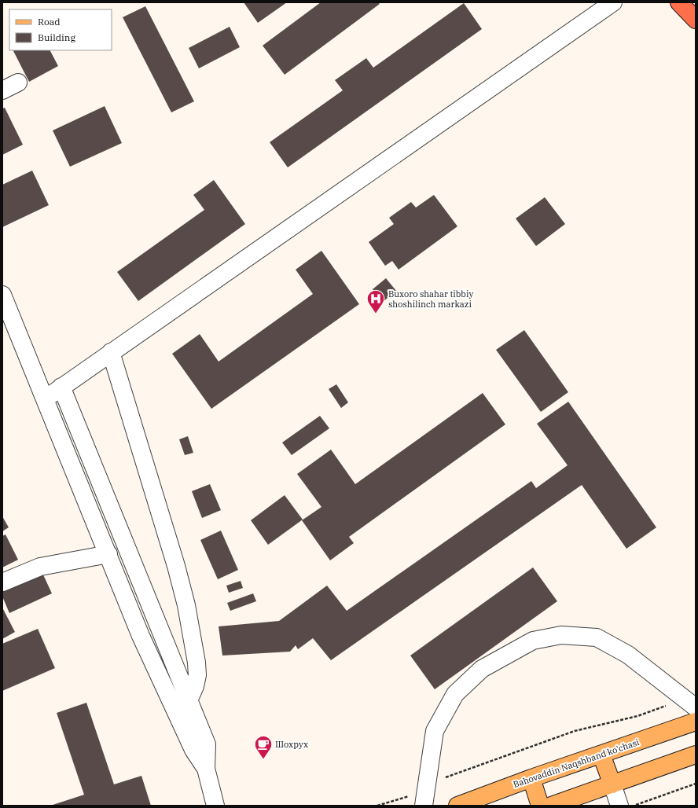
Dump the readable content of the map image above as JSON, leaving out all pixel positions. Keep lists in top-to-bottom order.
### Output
{
  "streets": {
    "main road": ["Bahovaddin Naqshband ko'chasi"]
  },
  "places": {
    "hospital": ["Buxoro shahar tibbiy shoshilinch markazi"],
    "cafe": ["Шохрух"]
  },
  "legend": ["Road", "Building"]
}
